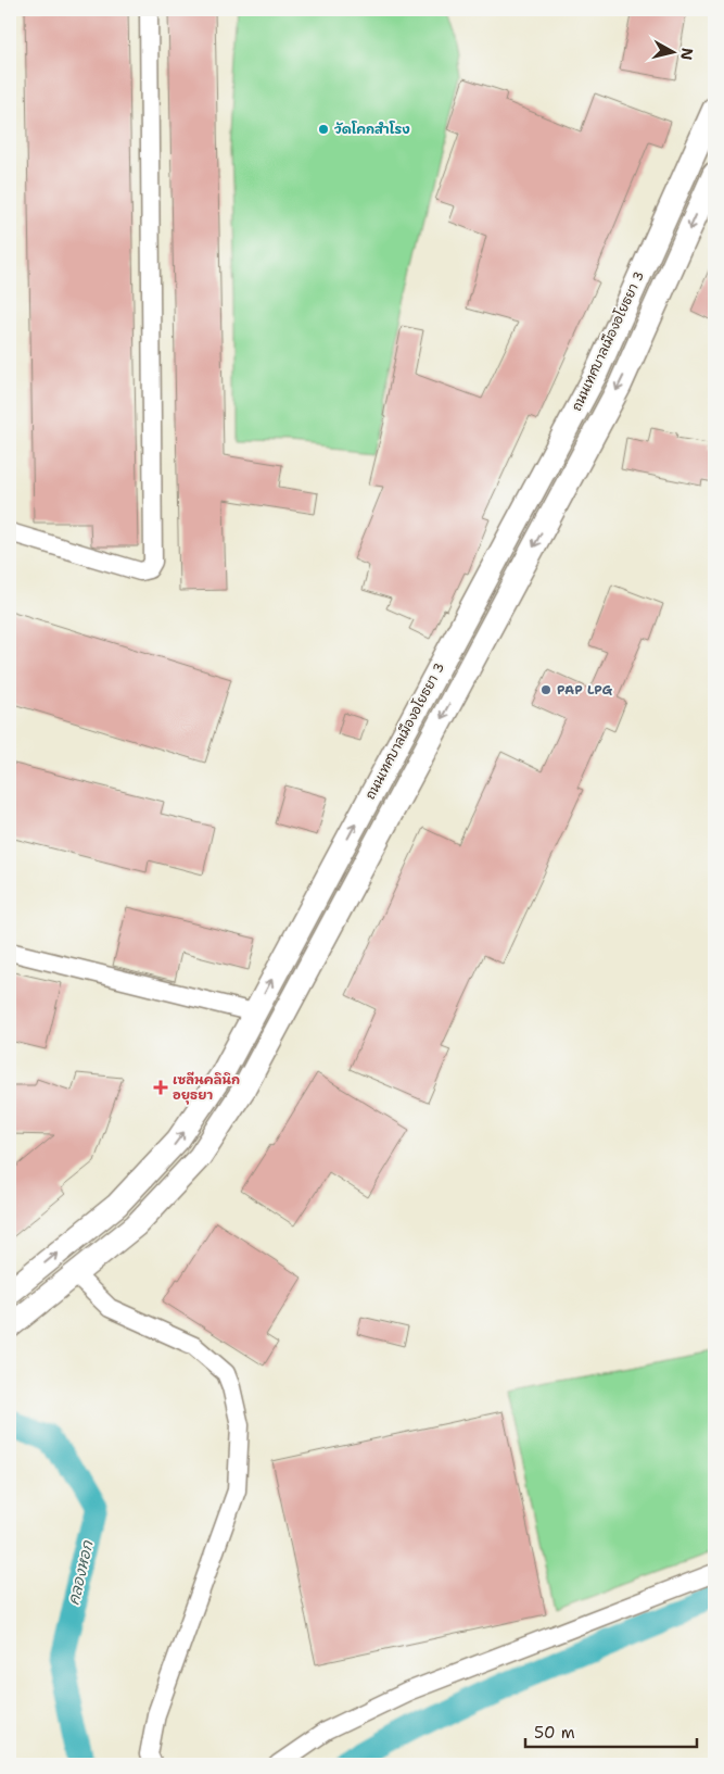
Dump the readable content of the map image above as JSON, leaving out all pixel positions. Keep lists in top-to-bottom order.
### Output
{
  "streets": {
    "street": ["ถนนเทศบาลเมืองอโยธยา 3"]
  },
  "water": ["คลองหอก"],
  "places": {
    "other": ["วัดโคกสำโรง", "PAP LPG"],
    "health": ["เซลีนคลินิก อยุธยา"]
  },
  "scale_bar": "50 m",
  "north": "right"
}
